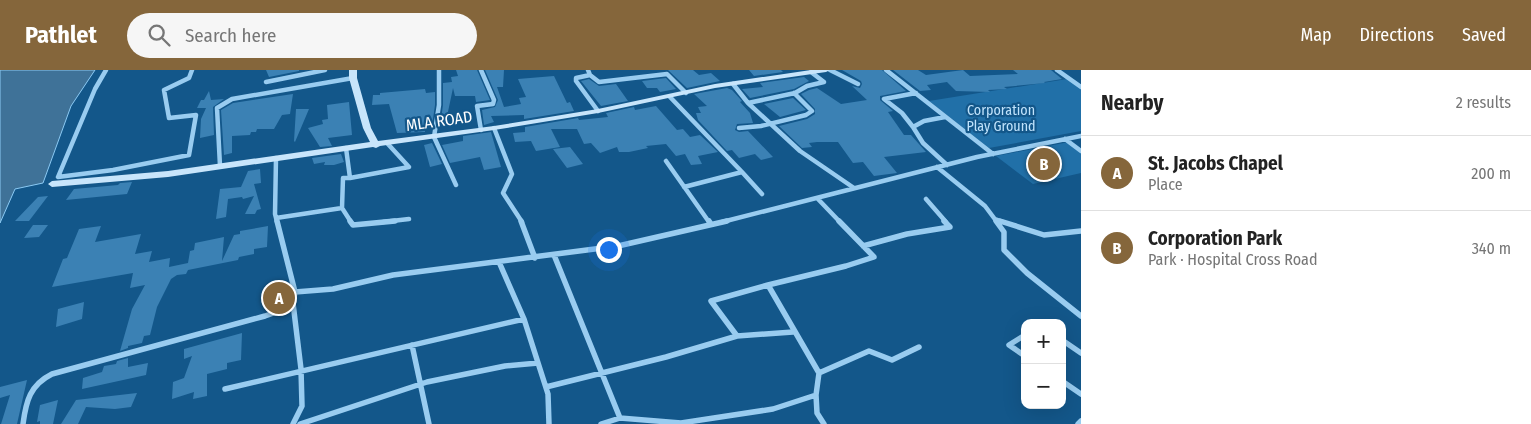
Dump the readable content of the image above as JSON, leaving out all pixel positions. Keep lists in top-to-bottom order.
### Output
{
  "streets": {
    "street": ["MLA ROAD"]
  },
  "parks": ["Corporation Play Ground"],
  "page": {
    "header": "Pathlet",
    "search": "Search here",
    "nav": ["Map", "Directions", "Saved"],
    "heading": ["Nearby", "2 results"],
    "list": [
      {
        "mark": "A",
        "name": "St. Jacobs Chapel",
        "note": "Place",
        "value": "200 m"
      },
      {
        "mark": "B",
        "name": "Corporation Park",
        "note": "Park · Hospital Cross Road",
        "value": "340 m"
      }
    ],
    "pins": ["B", "A"],
    "map_buttons": ["+", "−"]
  }
}
